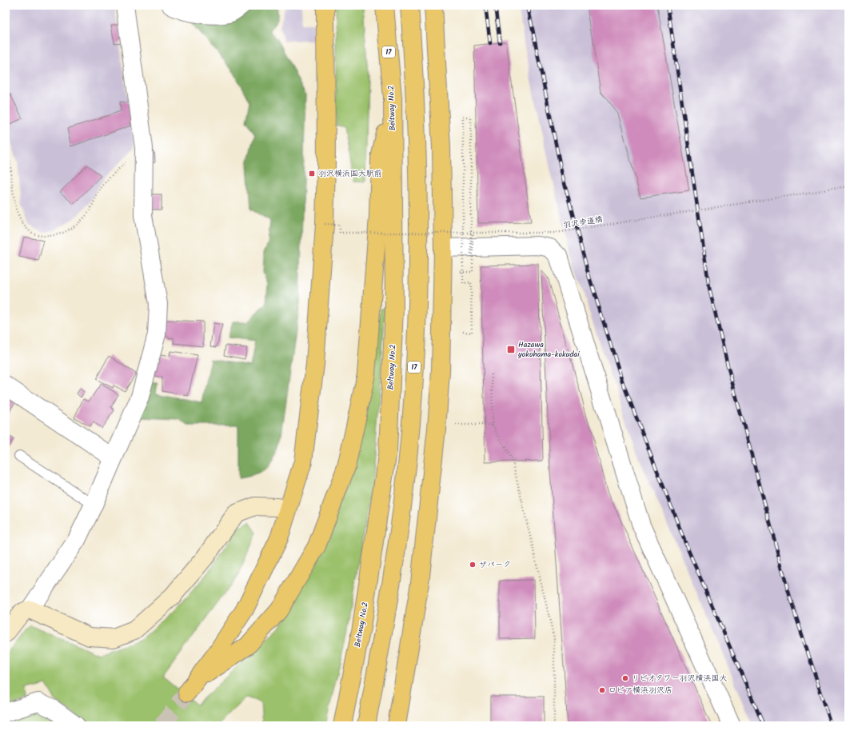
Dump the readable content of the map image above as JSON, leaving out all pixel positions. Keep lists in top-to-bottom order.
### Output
{
  "streets": {
    "main road": ["17", "Beltway No.2"],
    "path": ["羽沢歩道橋"]
  },
  "places": {
    "transit": ["羽沢横浜国大駅前", "Hazawa yokohama-kokudai"],
    "other": ["ザパーク", "リビオタワー羽沢横浜国大", "ロピア横浜羽沢店"]
  }
}
